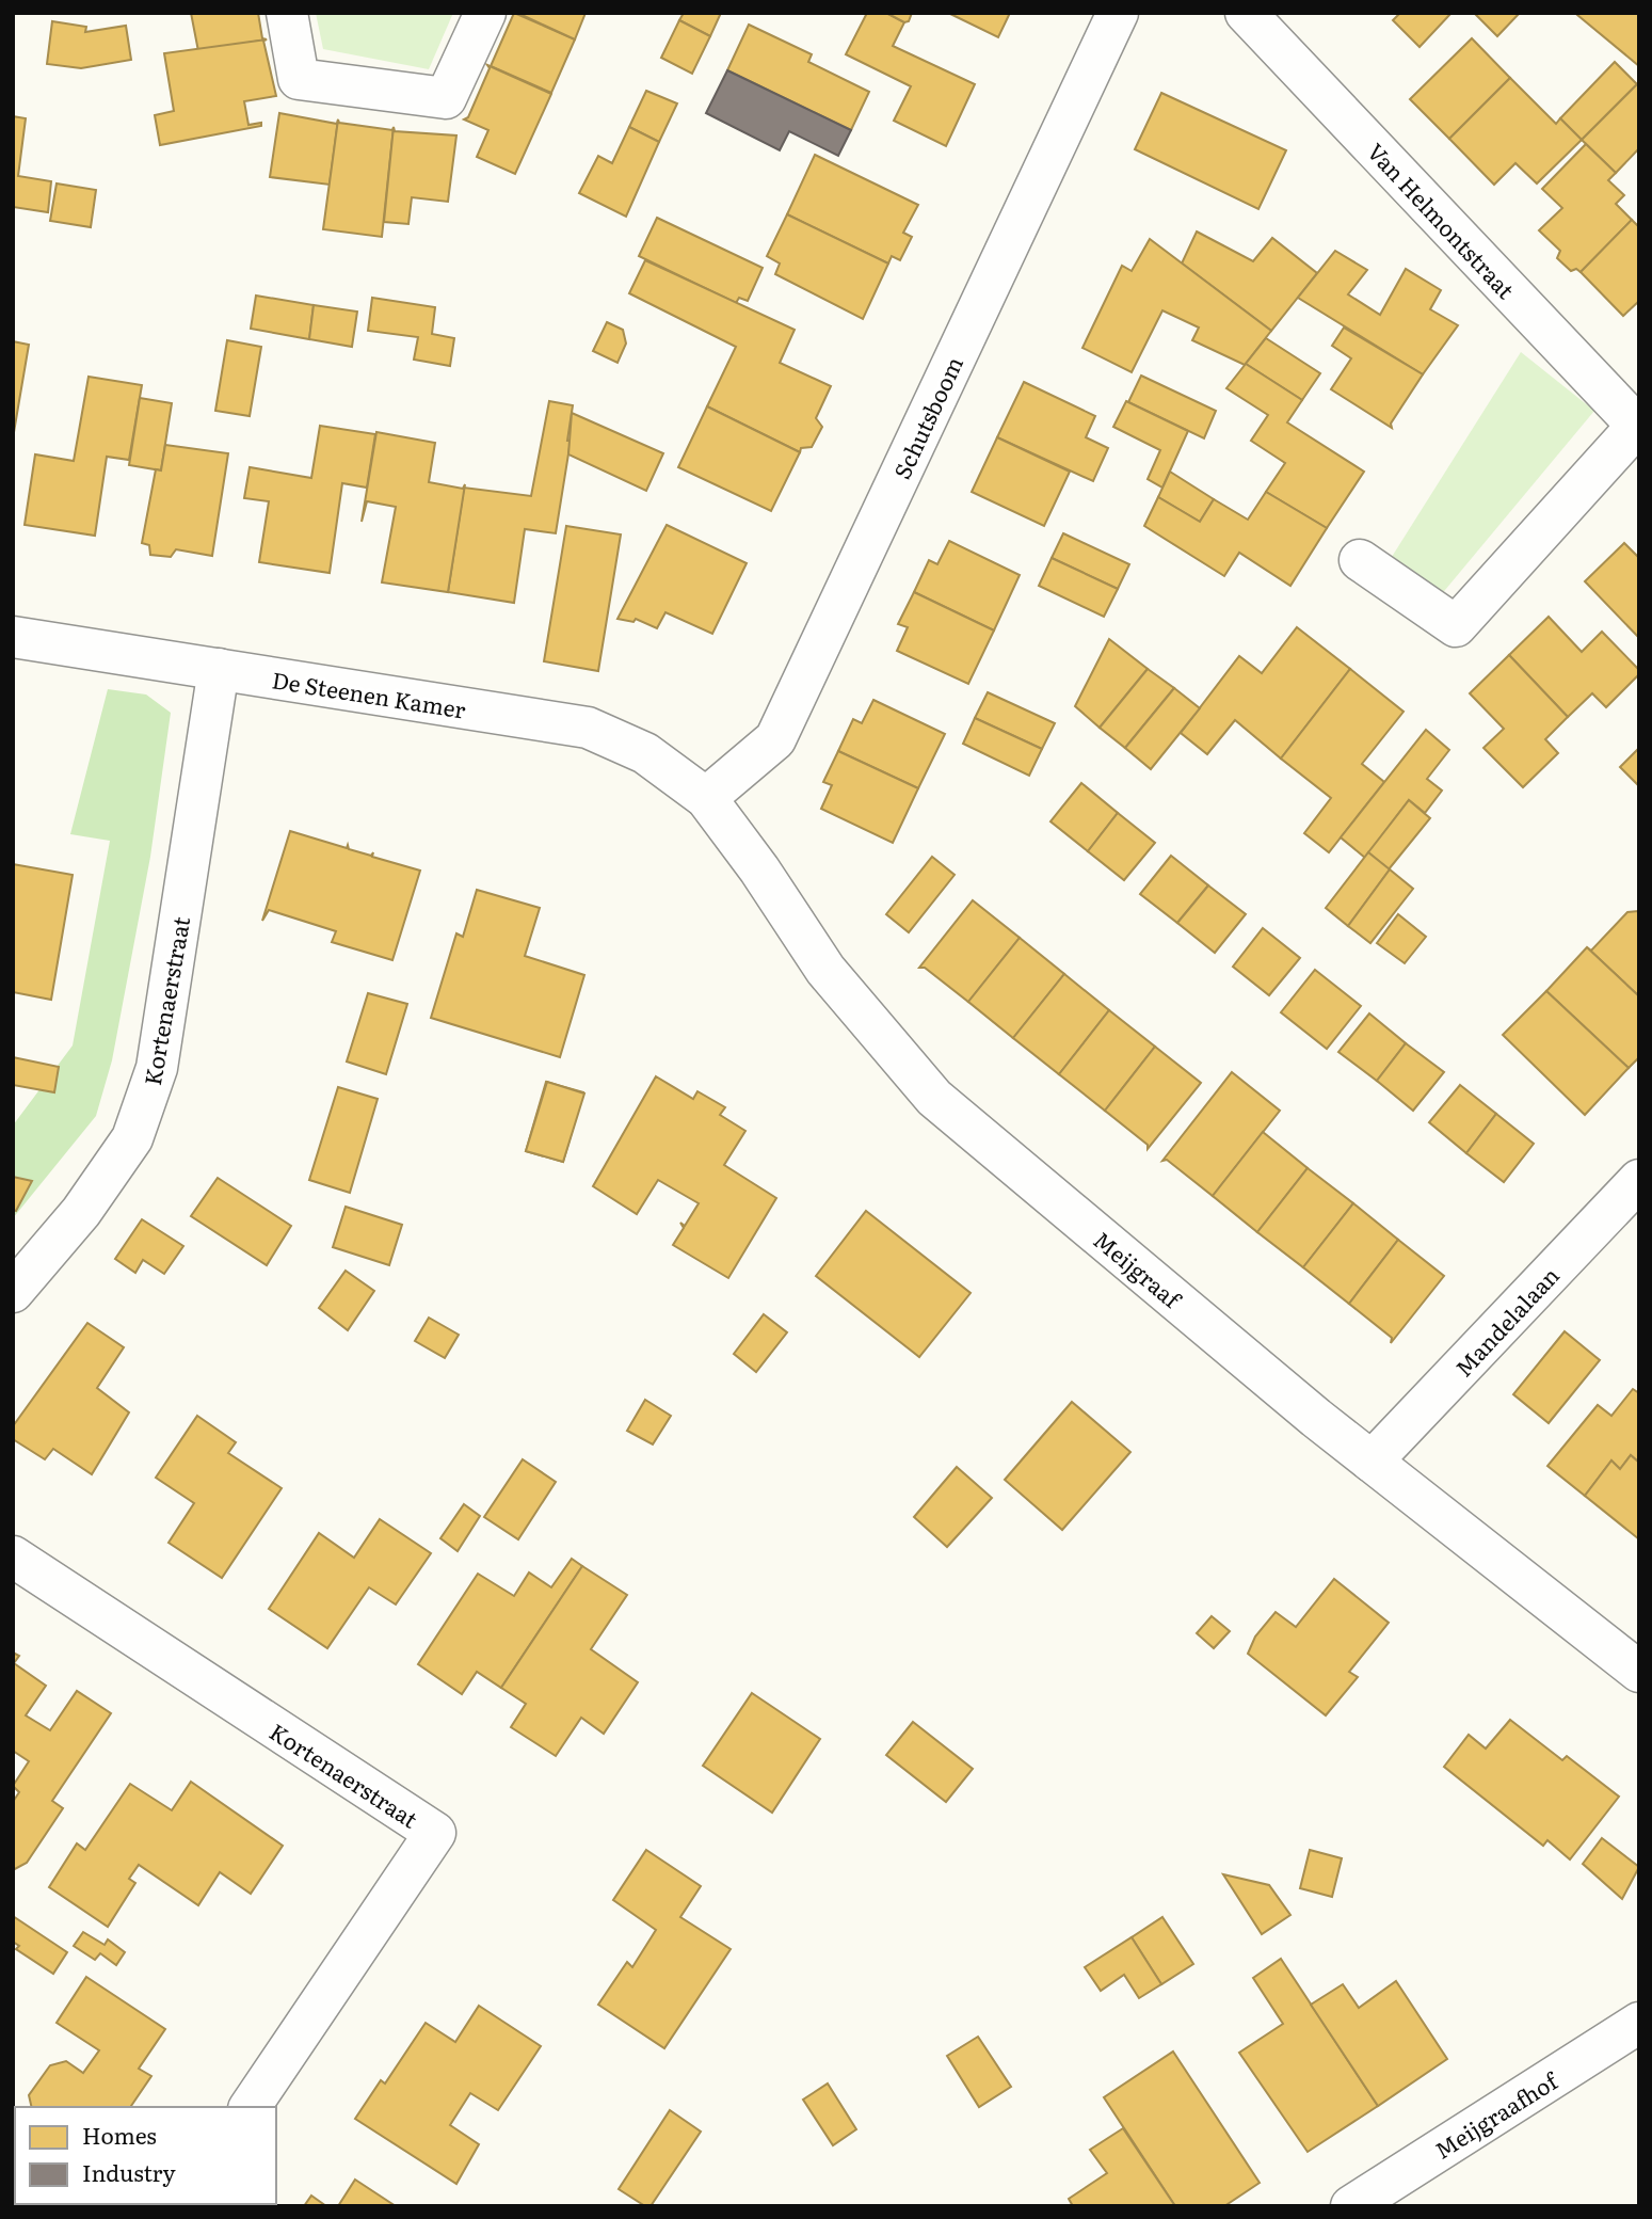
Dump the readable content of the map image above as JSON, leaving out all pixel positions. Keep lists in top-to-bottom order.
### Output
{
  "streets": {
    "street": [
      "Van Helmontstraat",
      "Schutsboom",
      "De Steenen Kamer",
      "Kortenaerstraat",
      "Meijgraaf",
      "Mandelalaan",
      "Meijgraafhof"
    ]
  },
  "crossings": [
    ["Schutsboom", "De Steenen Kamer"],
    ["Schutsboom", "Meijgraaf"],
    ["De Steenen Kamer", "Kortenaerstraat"],
    ["De Steenen Kamer", "Meijgraaf"],
    ["Meijgraaf", "Mandelalaan"]
  ],
  "legend": ["Homes", "Industry"]
}
